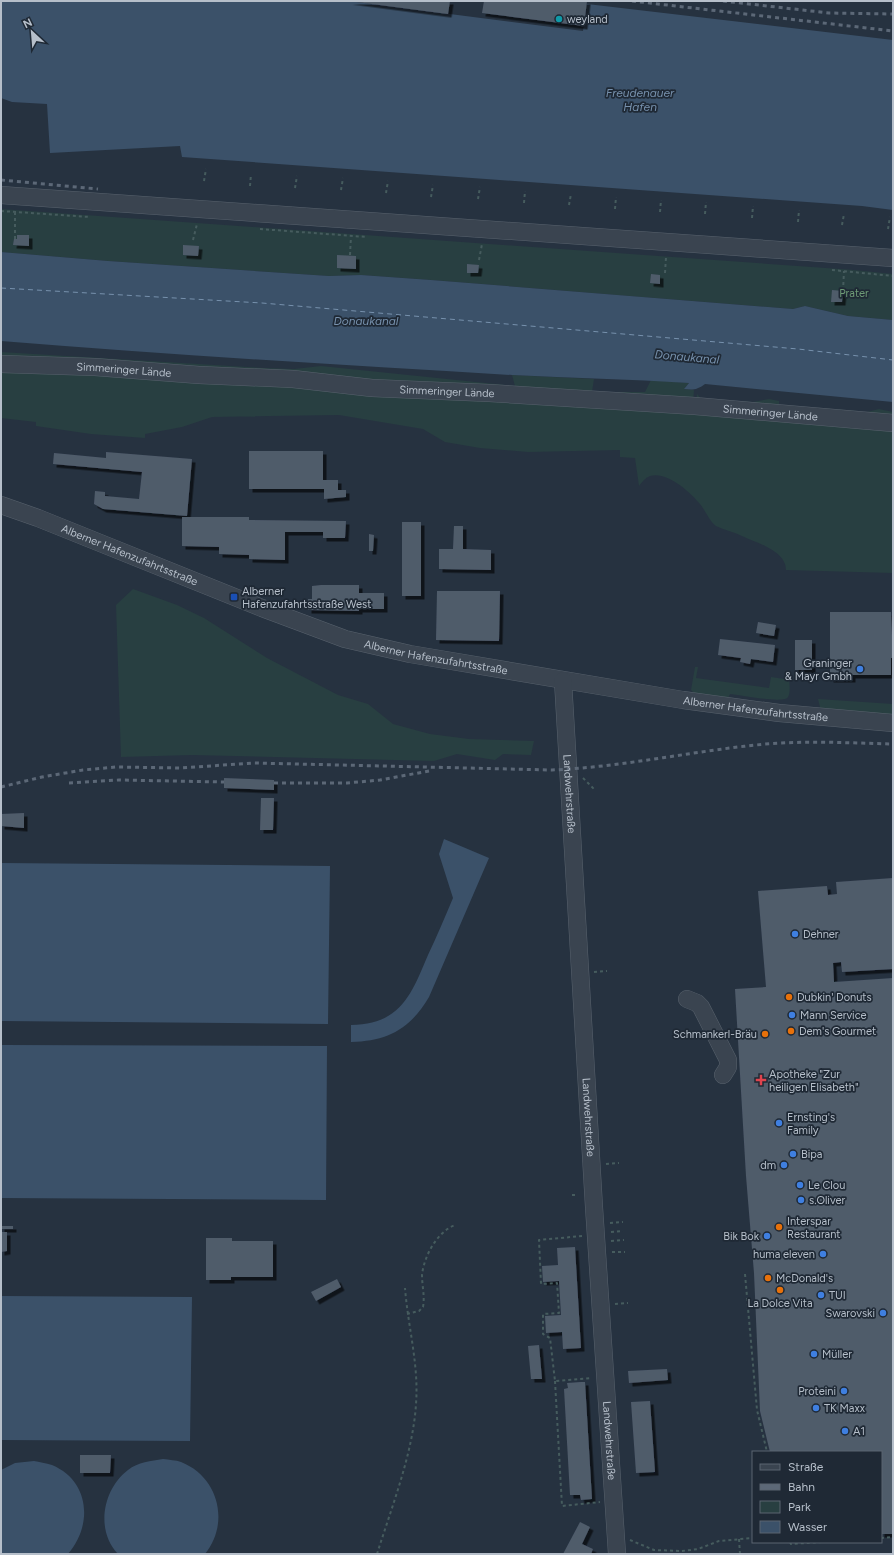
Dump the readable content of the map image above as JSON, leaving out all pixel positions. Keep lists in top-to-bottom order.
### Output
{
  "streets": {
    "street": ["Simmeringer Lände", "Alberner Hafenzufahrtsstraße", "Landwehrstraße"]
  },
  "crossings": [
    ["Alberner Hafenzufahrtsstraße", "Landwehrstraße"]
  ],
  "water": ["Freudenauer Hafen", "Donaukanal"],
  "parks": ["Prater"],
  "places": {
    "other": [
      "weyland",
      "Graninger & Mayr Gmbh",
      "Dehner",
      "Dubkin' Donuts",
      "Mann Service",
      "Dem's Gourmet",
      "Schmankerl-Bräu",
      "Ernsting's Family",
      "Bipa",
      "dm",
      "Le Clou",
      "s.Oliver",
      "Interspar Restaurant",
      "Bik Bok",
      "huma eleven",
      "McDonald's",
      "La Dolce Vita",
      "TUI",
      "Swarovski",
      "Müller",
      "Proteini",
      "TK Maxx",
      "A1"
    ],
    "transit": ["Alberner Hafenzufahrtsstraße West"],
    "health": ["Apotheke \"Zur heiligen Elisabeth\""]
  },
  "legend": [
    "Straße",
    "Bahn",
    "Park",
    "Wasser"
  ],
  "north": "top left"
}
